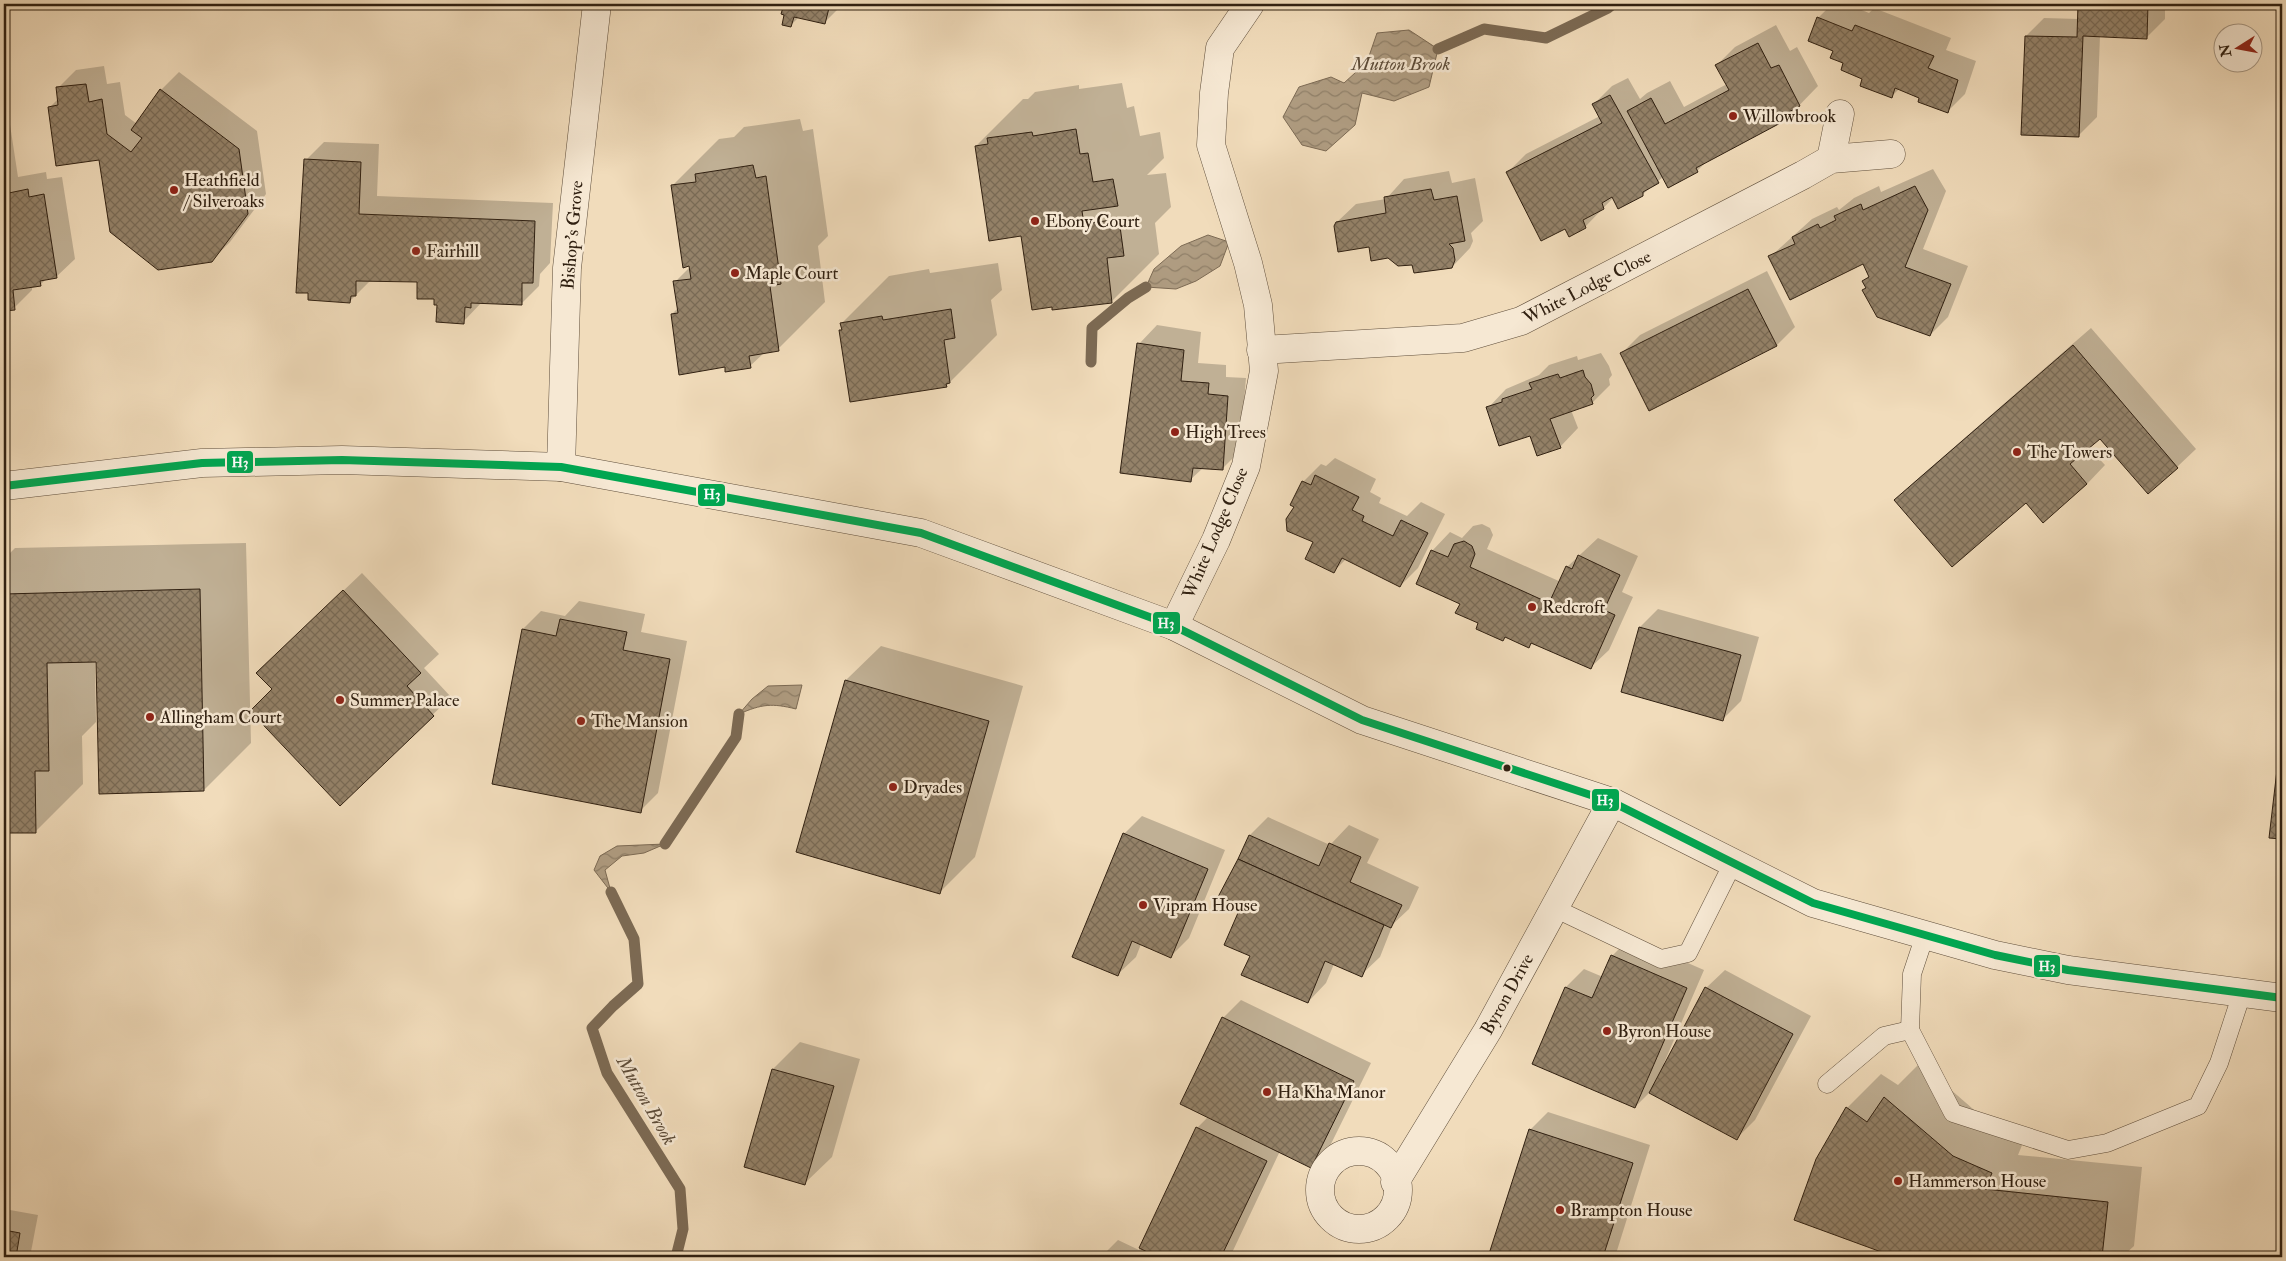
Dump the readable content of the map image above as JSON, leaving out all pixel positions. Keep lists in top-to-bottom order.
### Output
{
  "streets": {
    "street": ["Bishop's Grove", "White Lodge Close", "Byron Drive"]
  },
  "water": ["Mutton Brook"],
  "places": [
    "Willowbrook",
    "Heathfield / Silveroaks",
    "Ebony Court",
    "Fairhill",
    "Maple Court",
    "High Trees",
    "The Towers",
    "Redcroft",
    "Summer Palace",
    "Allingham Court",
    "The Mansion",
    "Dryades",
    "Vipram House",
    "Byron House",
    "Ha Kha Manor",
    "Hammerson House",
    "Brampton House"
  ],
  "lines": ["transit line H3"],
  "north": "left"
}
